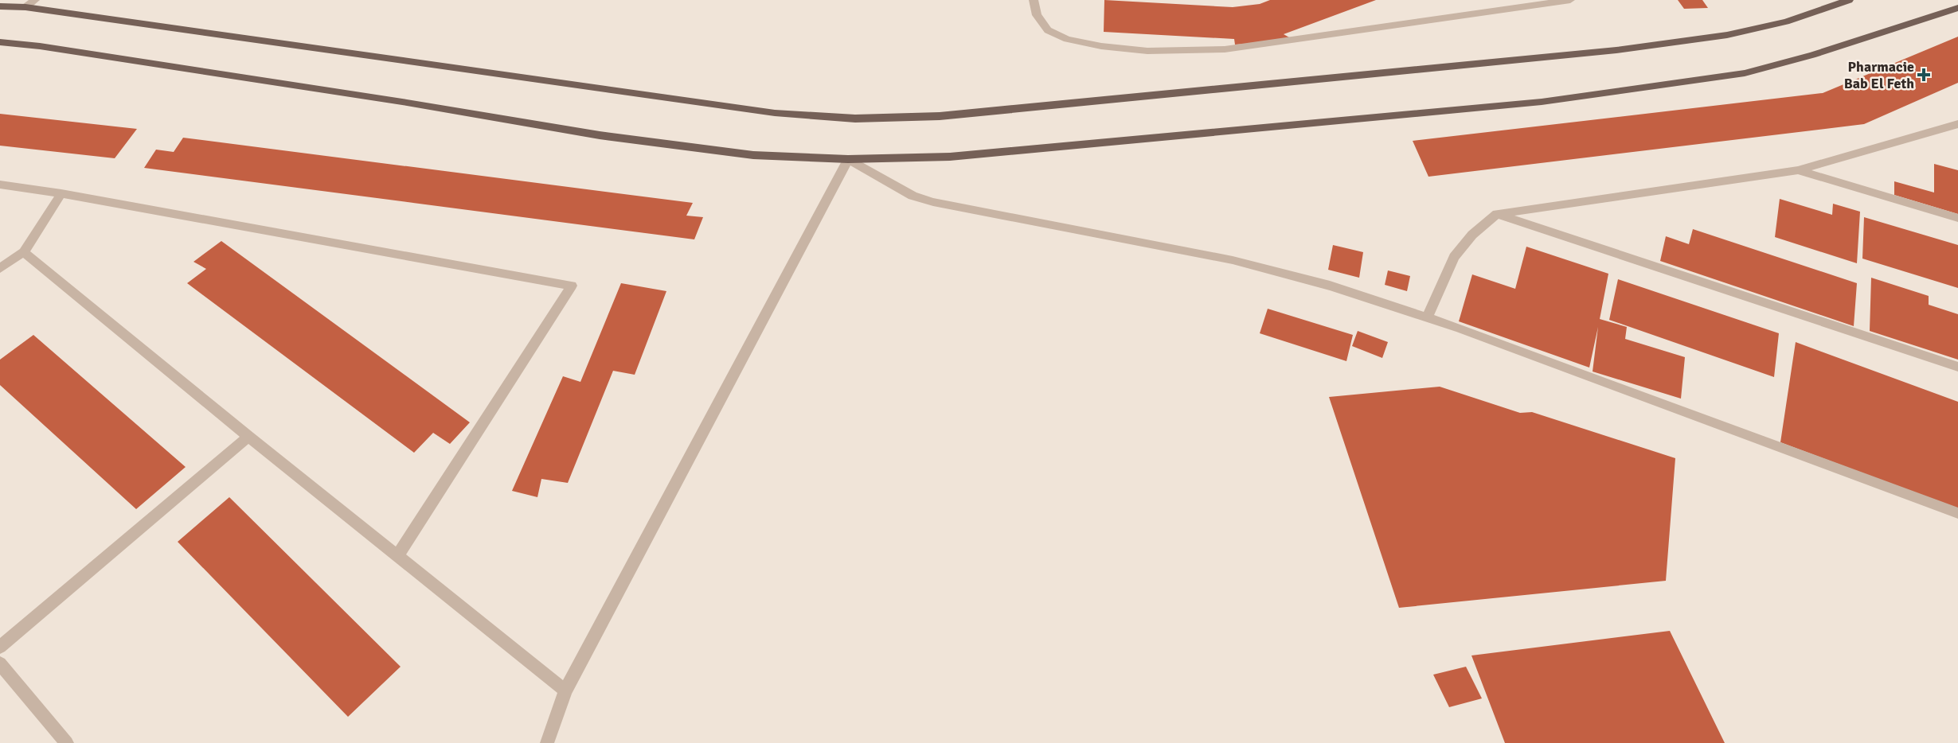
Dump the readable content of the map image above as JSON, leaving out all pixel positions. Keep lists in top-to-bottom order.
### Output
{
  "places": {
    "health": ["Pharmacie Bab El Feth"]
  }
}
